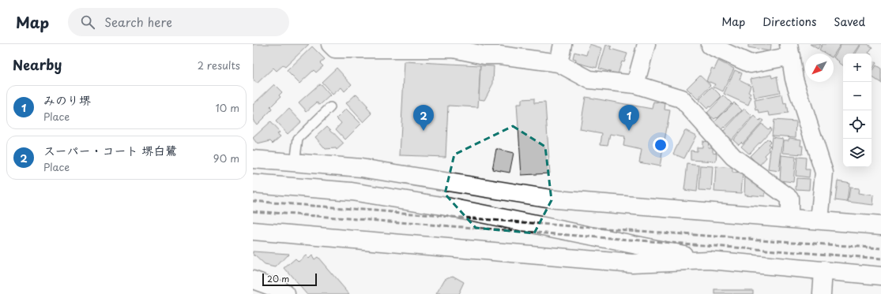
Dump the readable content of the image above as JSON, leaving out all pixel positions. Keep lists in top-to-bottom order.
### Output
{
  "scale_bar": "20 m",
  "north": "bottom left",
  "page": {
    "header": "Map",
    "search": "Search here",
    "nav": ["Map", "Directions", "Saved"],
    "heading": ["Nearby", "2 results"],
    "map_buttons": ["+", "−"],
    "list": [
      {
        "mark": "1",
        "name": "みのり堺",
        "note": "Place",
        "value": "10 m"
      },
      {
        "mark": "2",
        "name": "スーパー・コート 堺白鷺",
        "note": "Place",
        "value": "90 m"
      }
    ],
    "pins": ["1", "2"],
    "scale": "20 m"
  }
}
